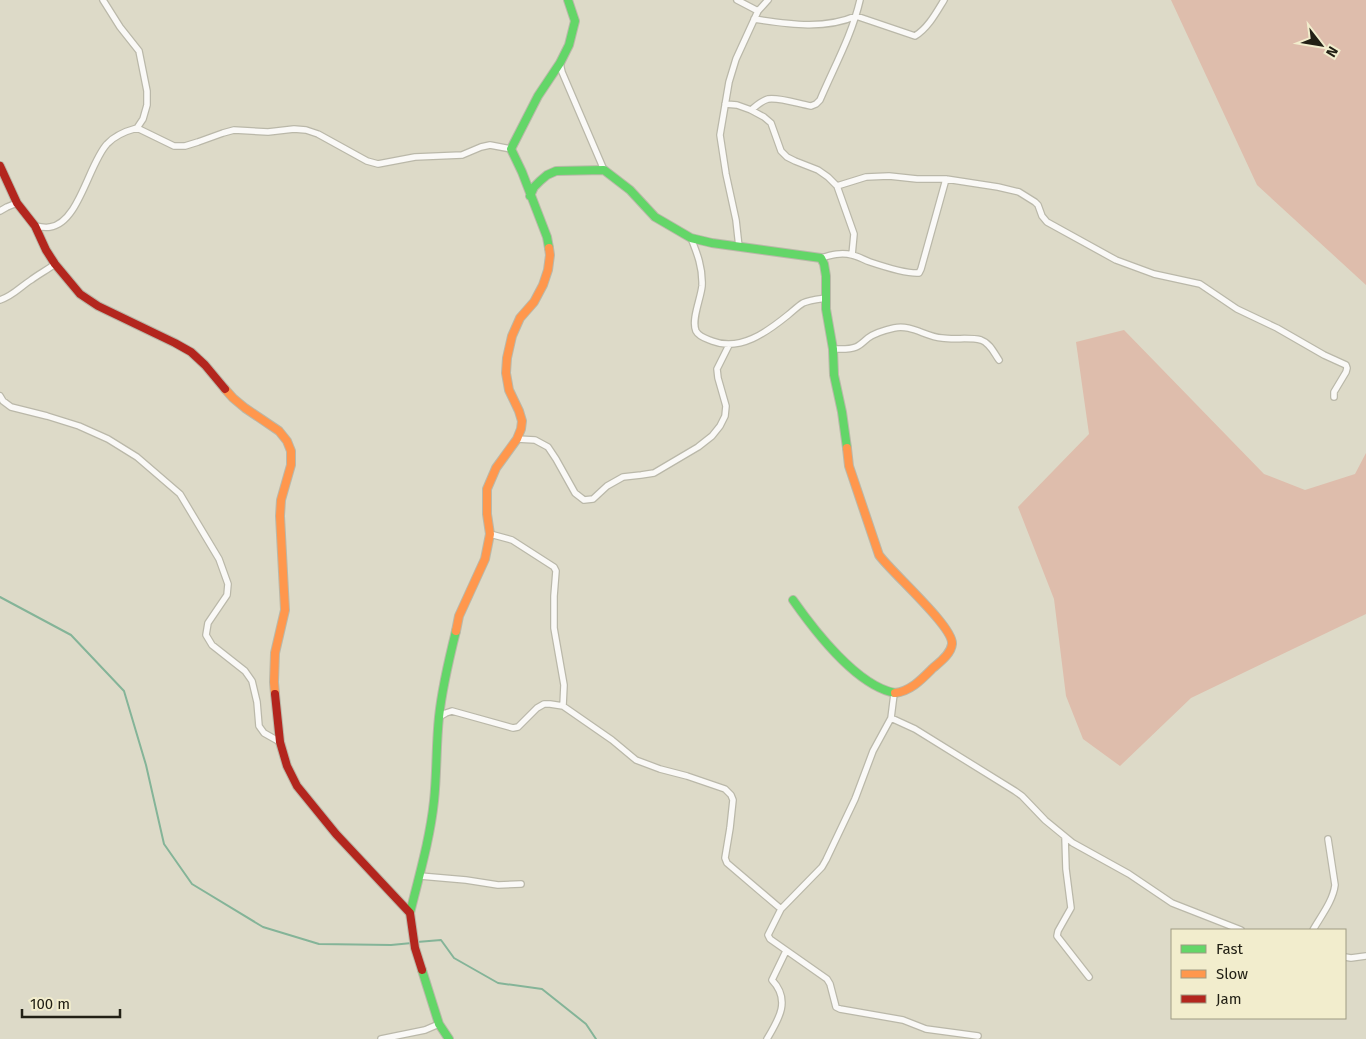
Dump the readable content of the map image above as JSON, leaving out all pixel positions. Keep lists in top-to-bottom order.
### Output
{
  "legend": ["Fast", "Slow", "Jam"],
  "scale_bar": "100 m",
  "north": "bottom right"
}
